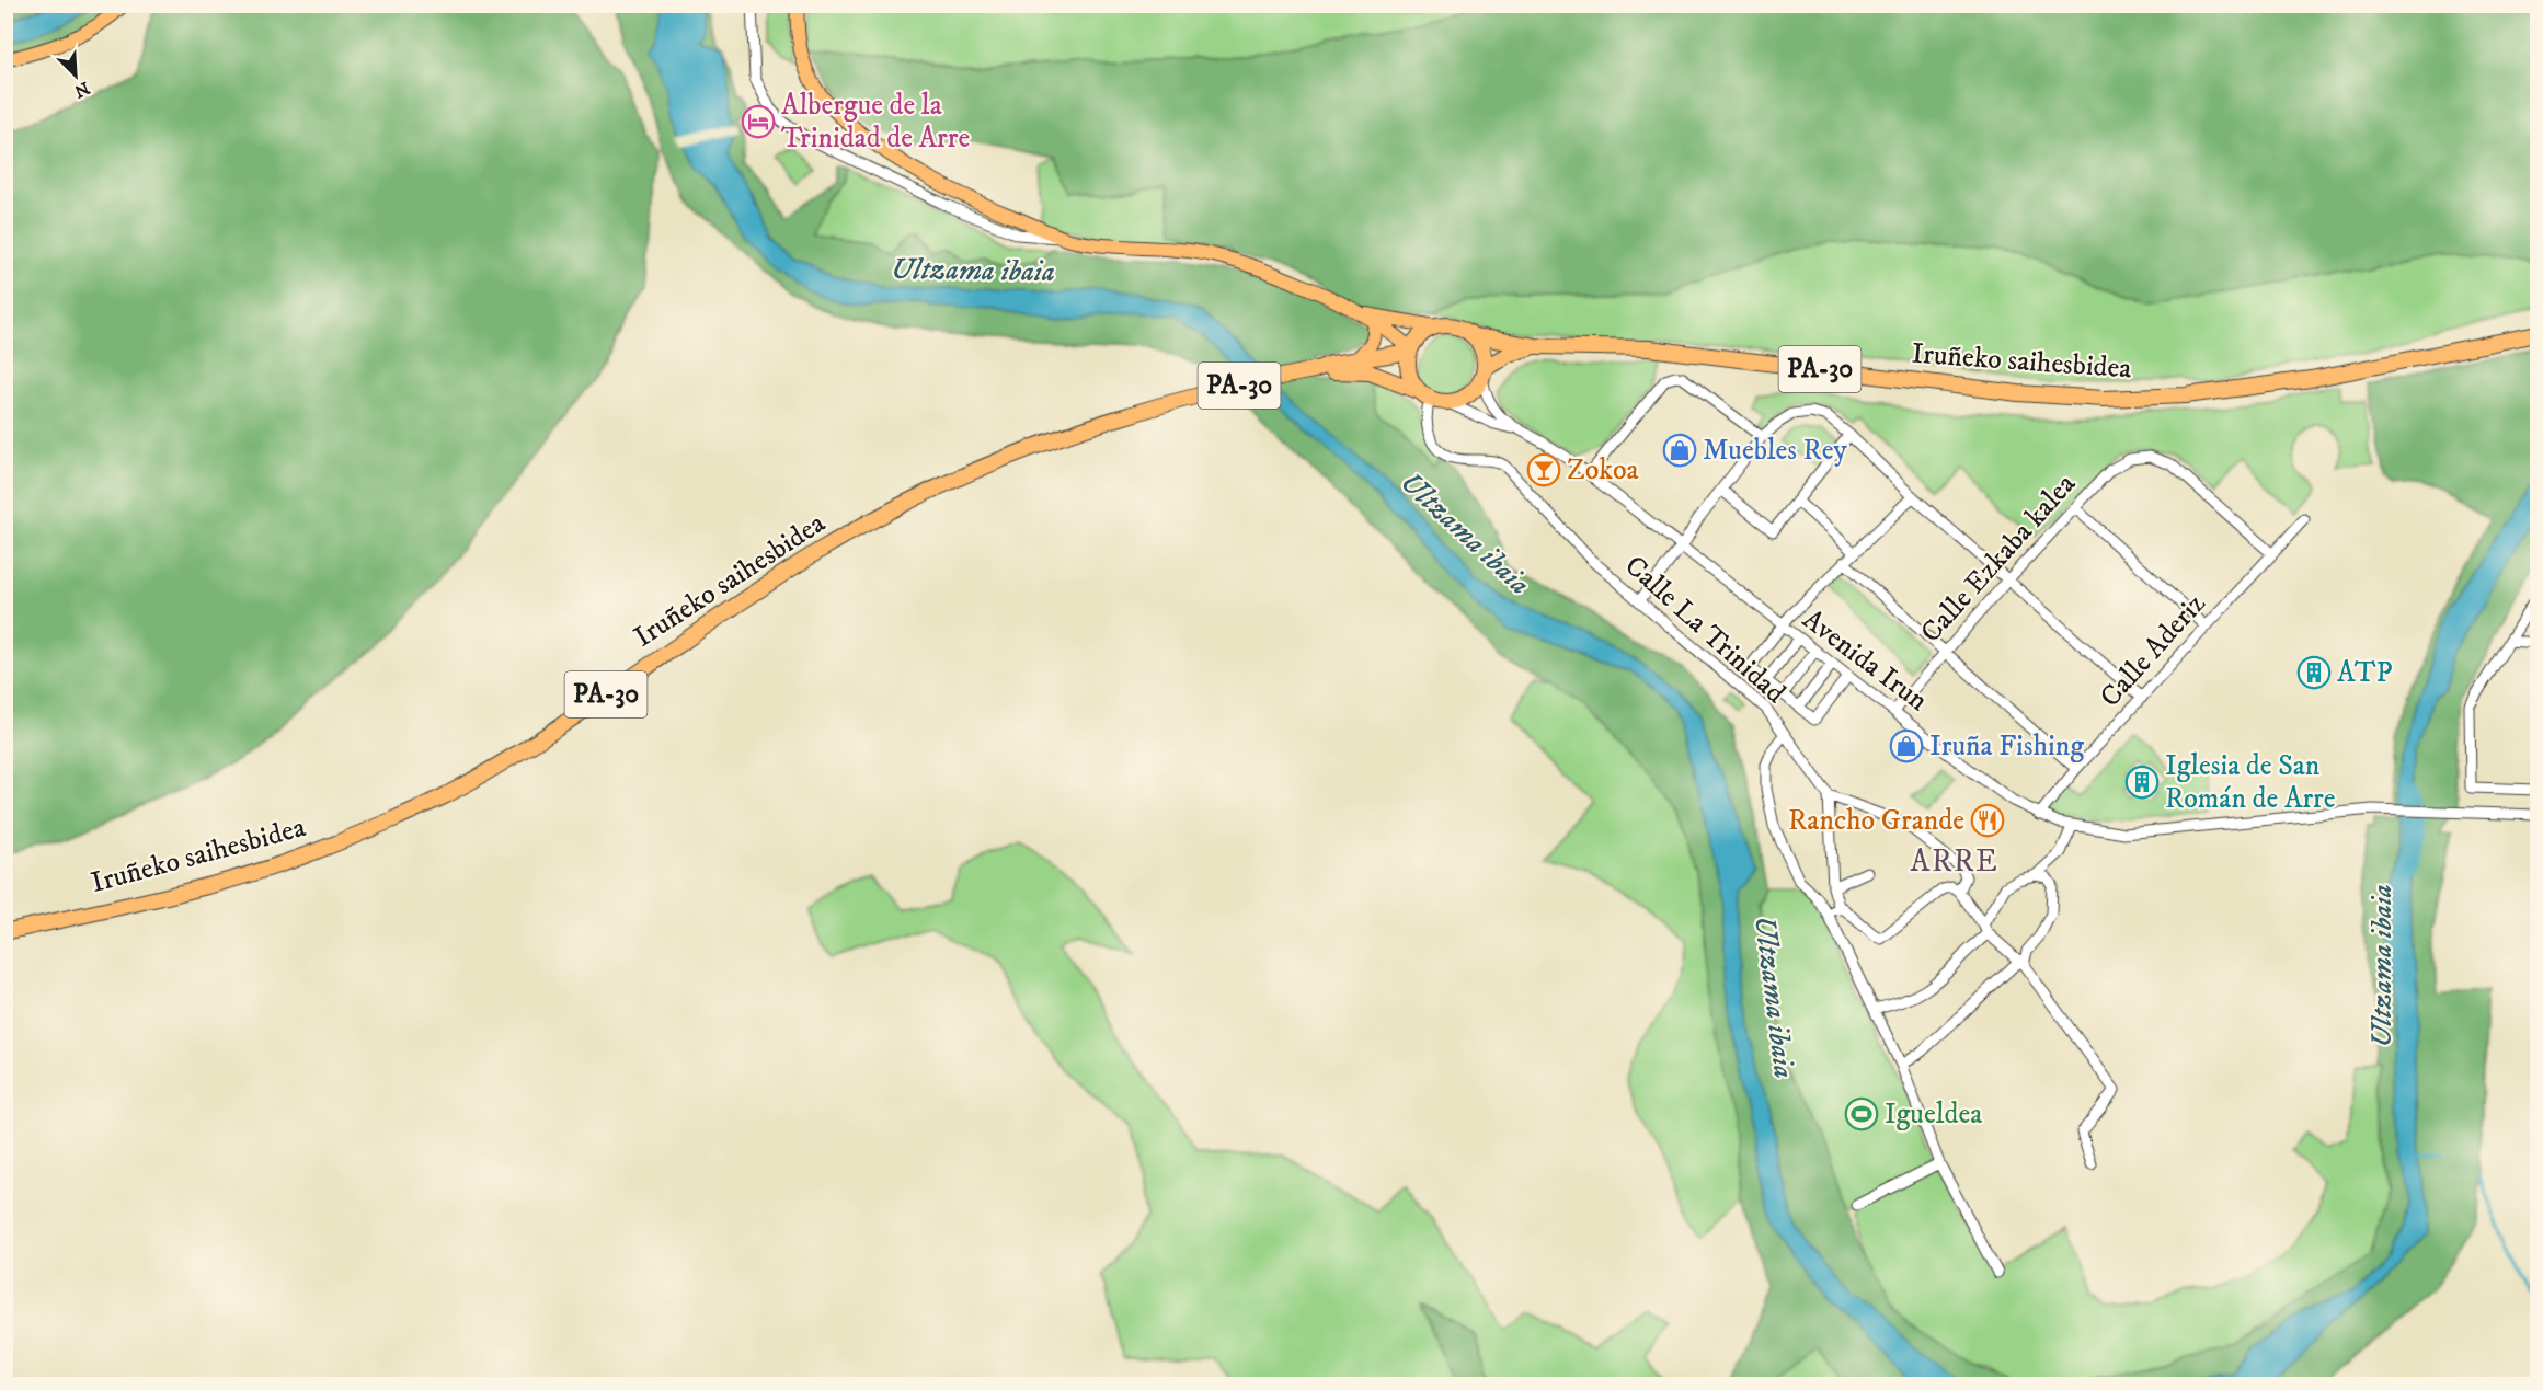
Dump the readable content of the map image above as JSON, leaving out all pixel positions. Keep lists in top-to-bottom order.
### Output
{
  "streets": {
    "highway": ["Iruñeko saihesbidea", "PA-30"],
    "street": [
      "Calle Ezkaba kalea",
      "Calle La Trinidad",
      "Calle Aderiz",
      "Avenida Irun"
    ]
  },
  "crossings": [
    ["Iruñeko saihesbidea", "PA-30"],
    ["Iruñeko saihesbidea", "Calle La Trinidad"],
    ["PA-30", "Calle La Trinidad"],
    ["Calle Ezkaba kalea", "Calle Aderiz"],
    ["Calle Ezkaba kalea", "Avenida Irun"],
    ["Calle Aderiz", "Avenida Irun"]
  ],
  "districts": ["ARRE"],
  "water": ["Ultzama ibaia"],
  "places": {
    "hotel": ["Albergue de la Trinidad de Arre"],
    "shop": ["Muebles Rey", "Iruña Fishing"],
    "bar": ["Zokoa"],
    "building": ["ATP", "Iglesia de San Román de Arre"],
    "restaurant": ["Rancho Grande"],
    "sports": ["Igueldea"]
  },
  "north": "bottom right"
}
